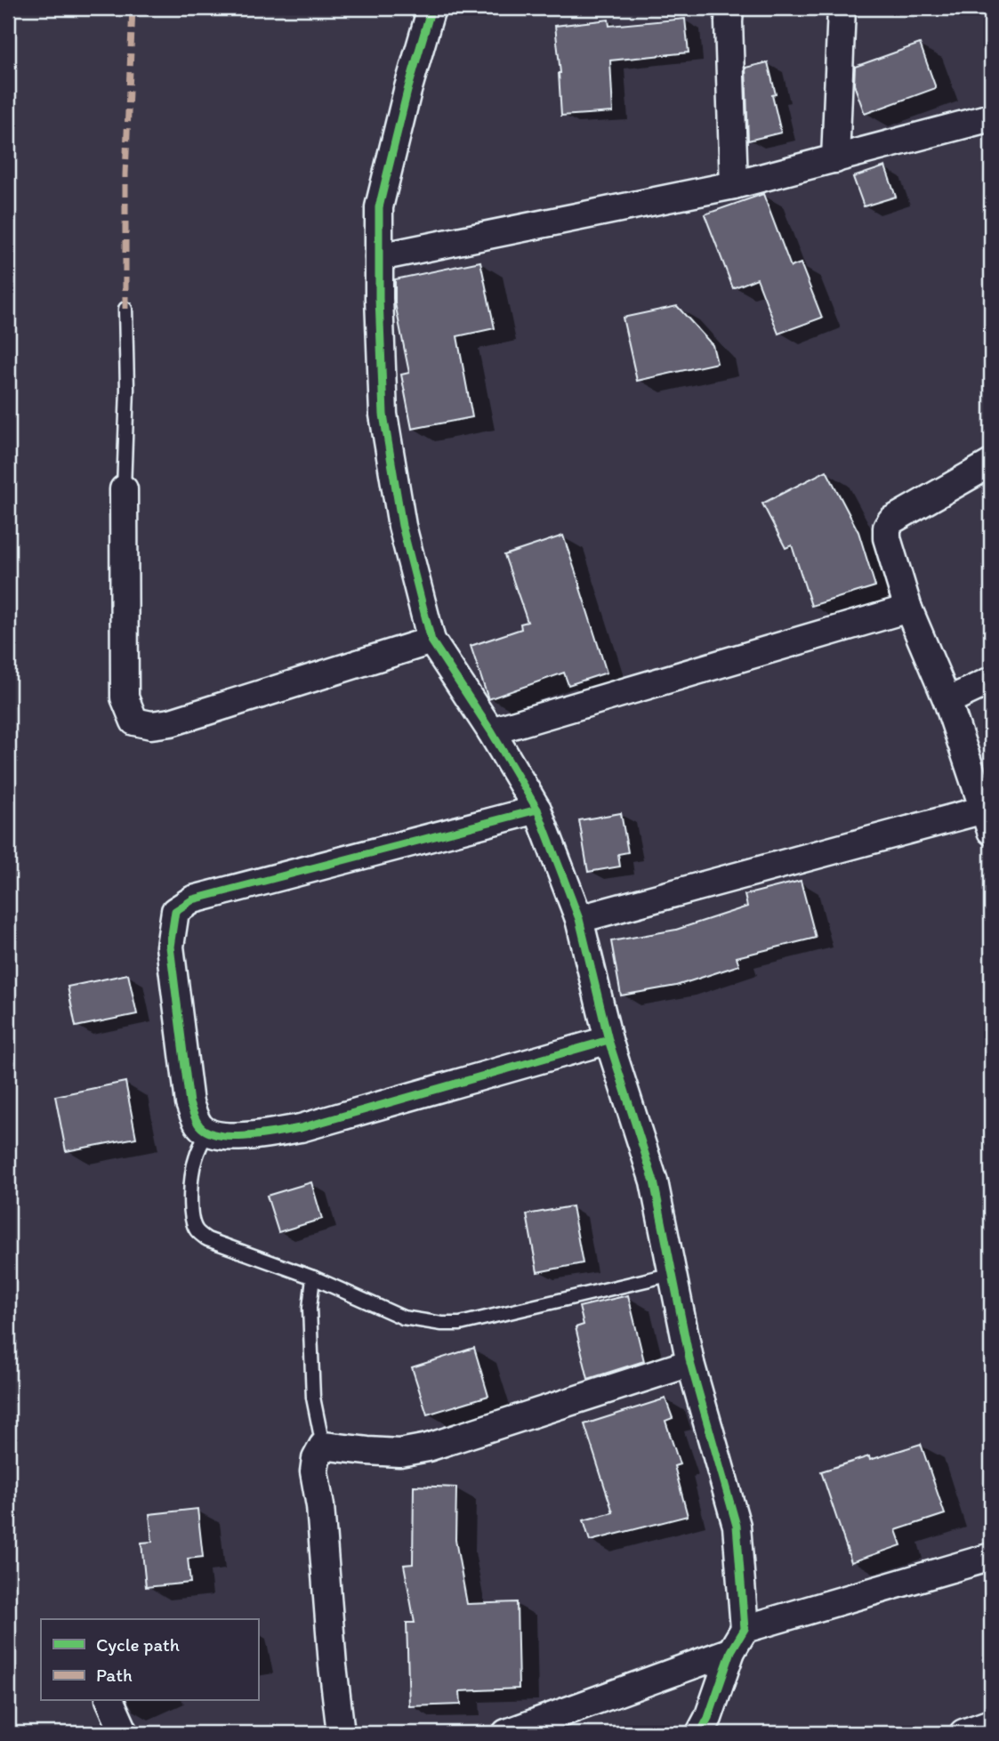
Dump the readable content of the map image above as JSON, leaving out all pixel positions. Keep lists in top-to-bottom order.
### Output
{
  "legend": ["Cycle path", "Path"]
}
